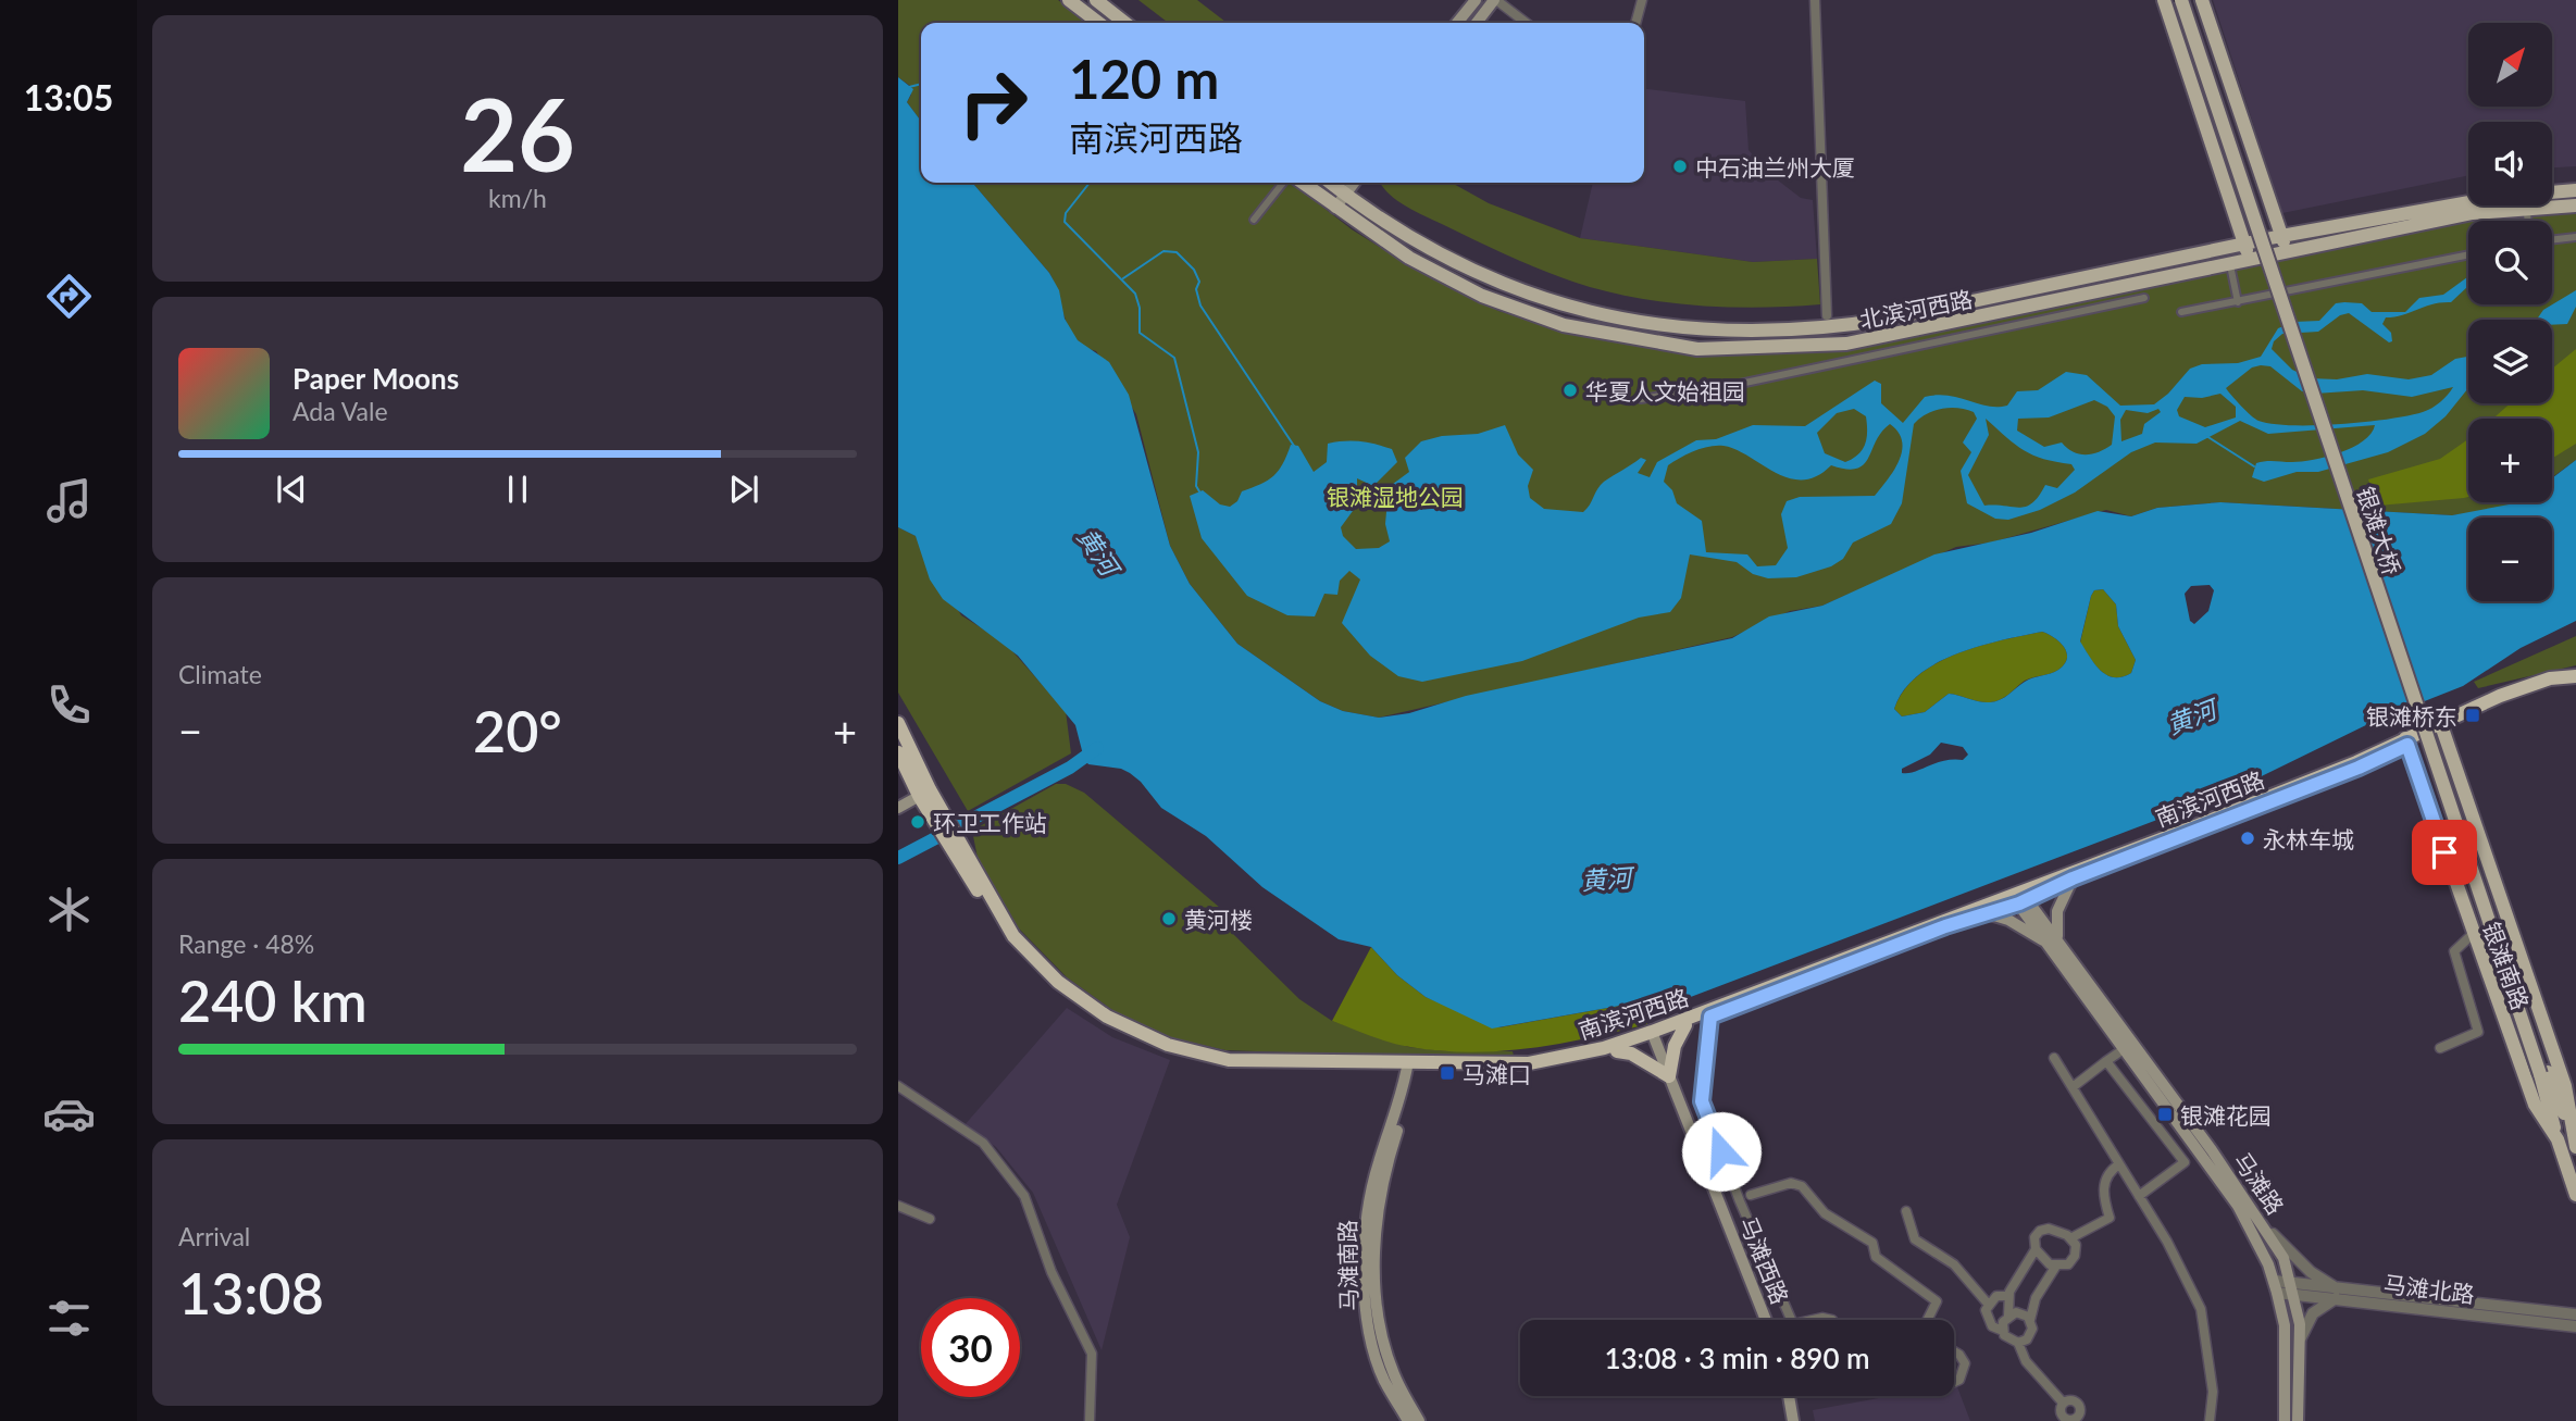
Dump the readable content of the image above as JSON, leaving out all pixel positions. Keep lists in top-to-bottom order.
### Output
{
  "streets": {
    "highway": ["南滨河西路"],
    "main road": [
      "北滨河西路",
      "银滩大桥",
      "银滩南路",
      "马滩路",
      "马滩西路",
      "马滩南路"
    ],
    "street": ["马滩北路"]
  },
  "crossings": [
    ["南滨河西路", "银滩南路"],
    ["南滨河西路", "马滩路"],
    ["南滨河西路", "马滩西路"],
    ["南滨河西路", "马滩南路"],
    ["马滩路", "马滩北路"]
  ],
  "water": ["黄河"],
  "parks": ["银滩湿地公园"],
  "places": {
    "other": [
      "中石油兰州大厦",
      "华夏人文始祖园",
      "环卫工作站",
      "永林车城",
      "黄河楼"
    ],
    "transit": ["银滩桥东", "马滩口", "银滩花园"]
  },
  "north": "top right",
  "page": {
    "tabs": "13:05",
    "tile": [
      ["26", "km/h"],
      "Climate",
      ["Range · 48%", "240 km"],
      ["Arrival", "13:08"]
    ],
    "map_buttons": ["+", "−"],
    "turn": ["120 m", "南滨河西路"],
    "song": ["Paper Moons", "Ada Vale"],
    "heat": ["−", "20°", "+"],
    "limit": "30",
    "trip": "13:08 · 3 min · 890 m"
  }
}
